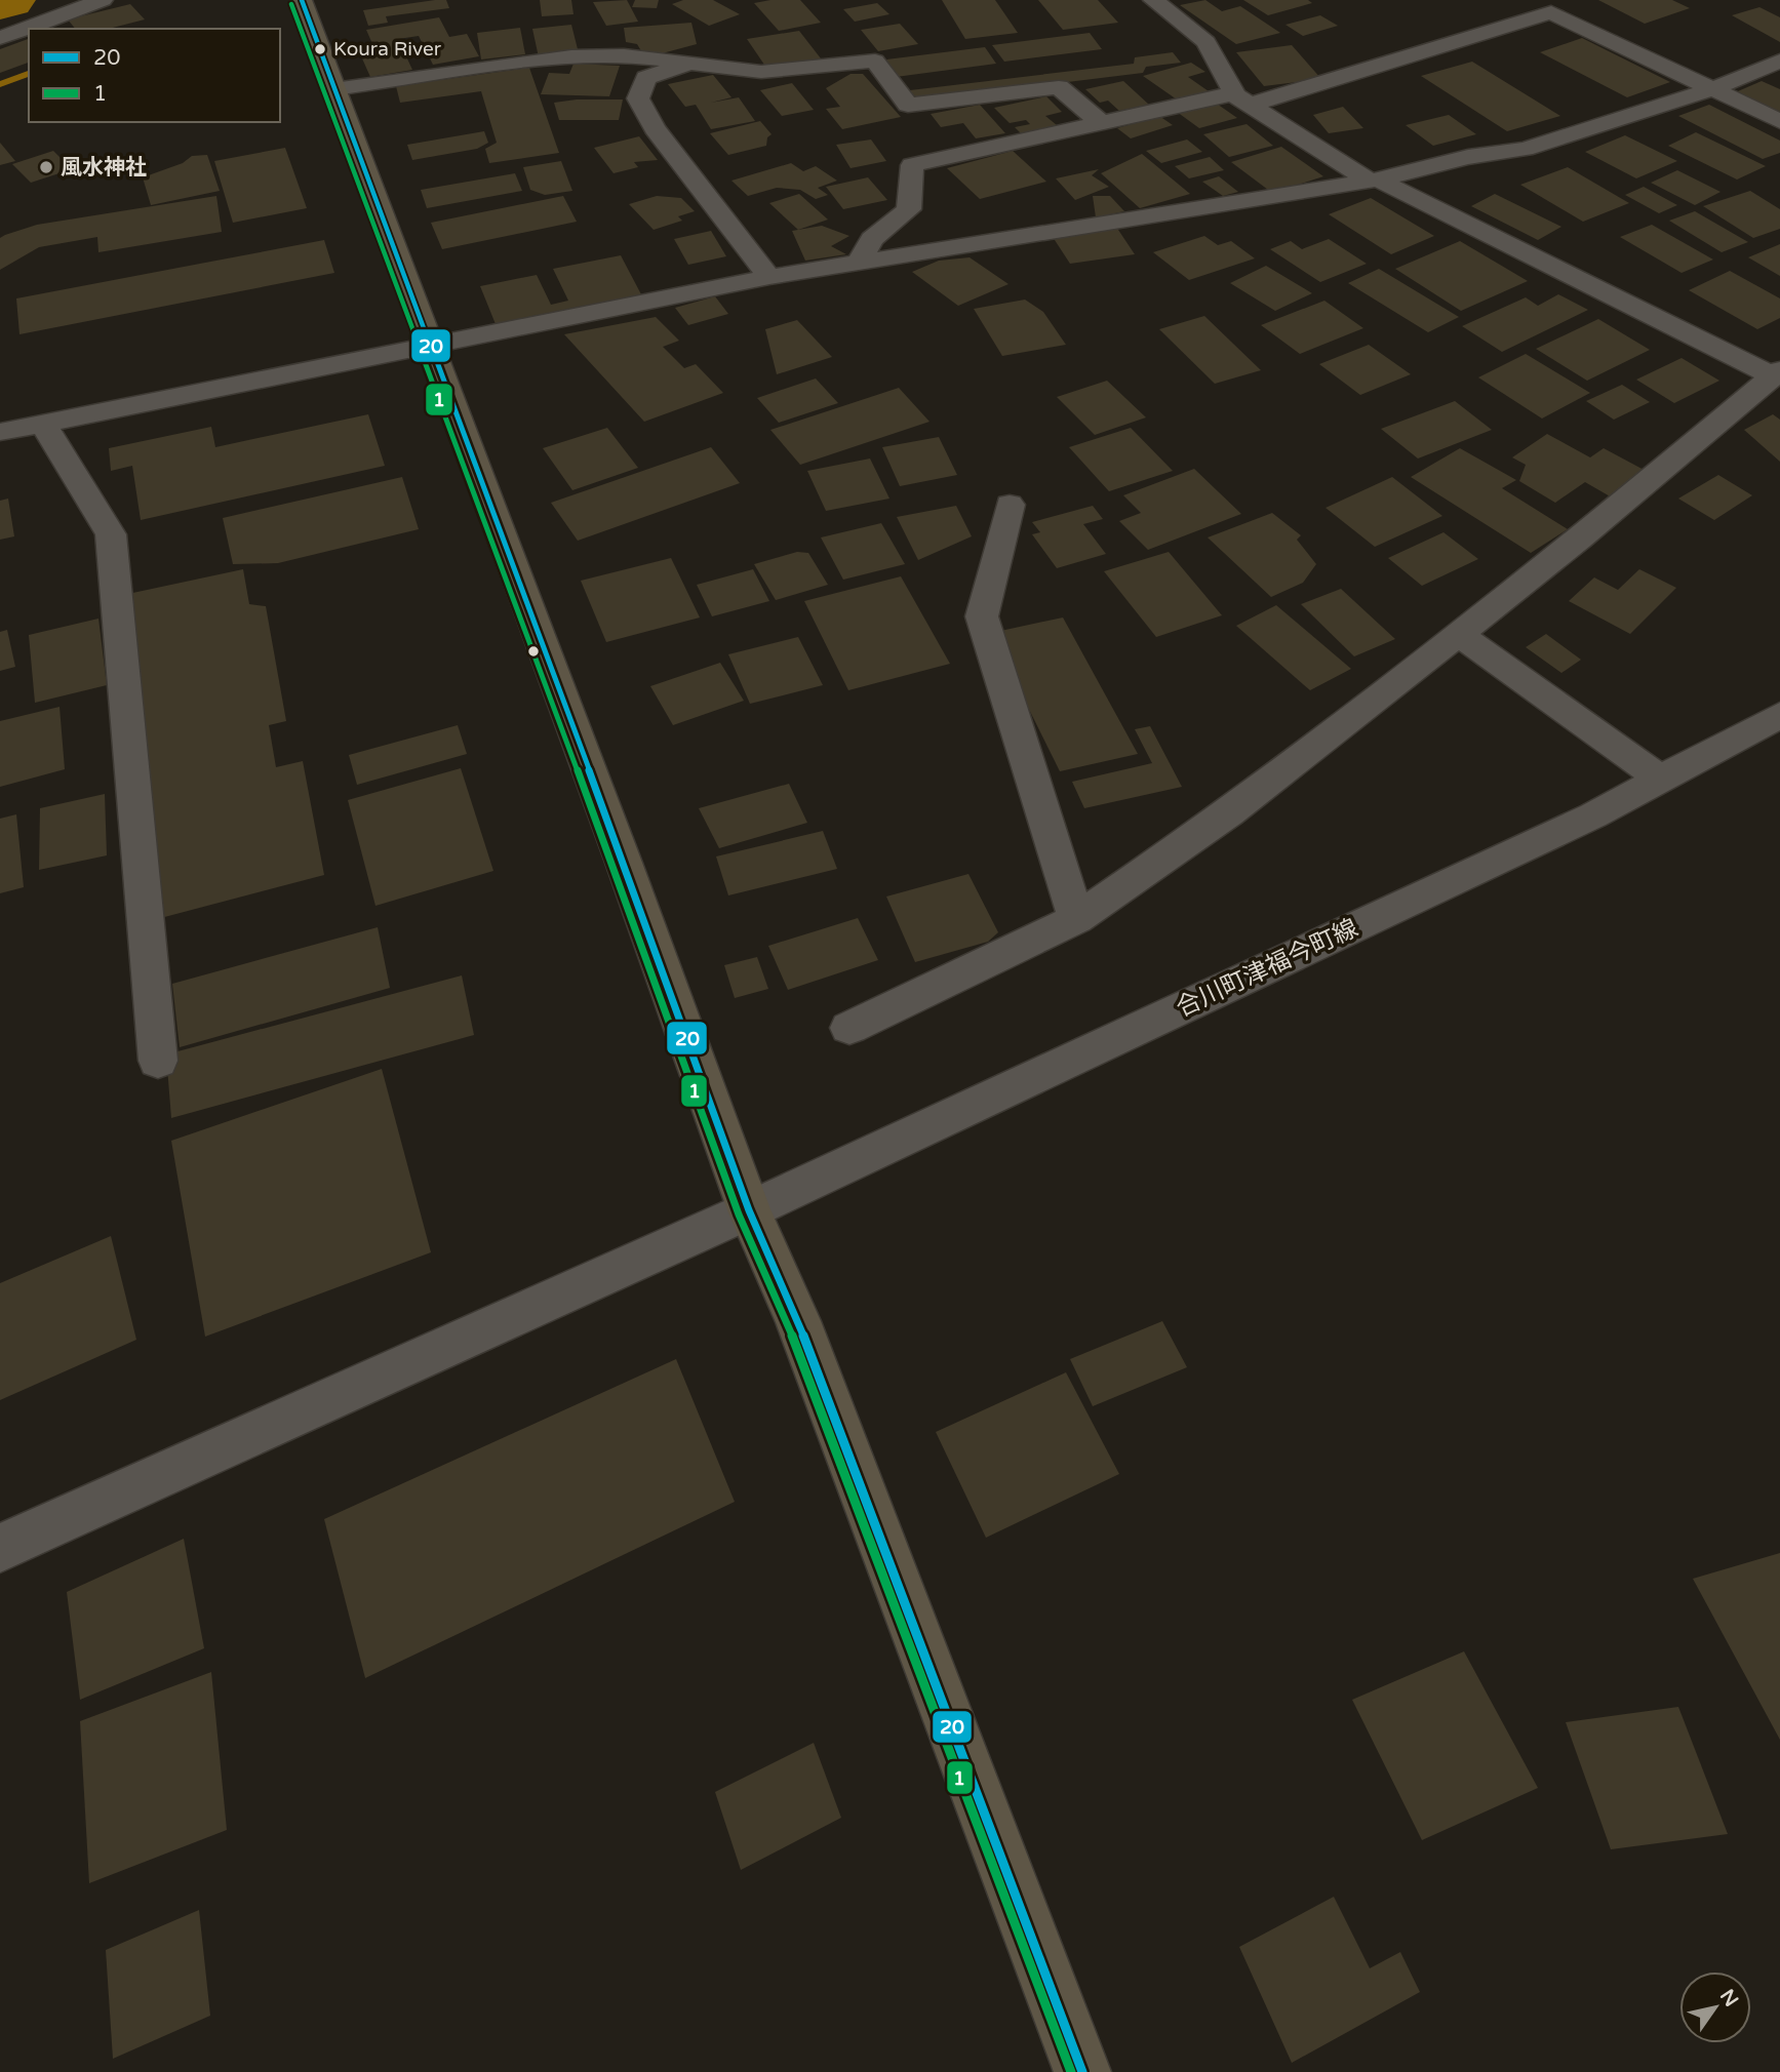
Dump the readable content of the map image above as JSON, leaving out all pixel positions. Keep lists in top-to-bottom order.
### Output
{
  "streets": {
    "street": ["合川町津福今町線"]
  },
  "places": ["Koura River", "風水神社"],
  "lines": ["transit line 20", "transit line 1"],
  "legend": ["20", "1"],
  "north": "top right"
}
